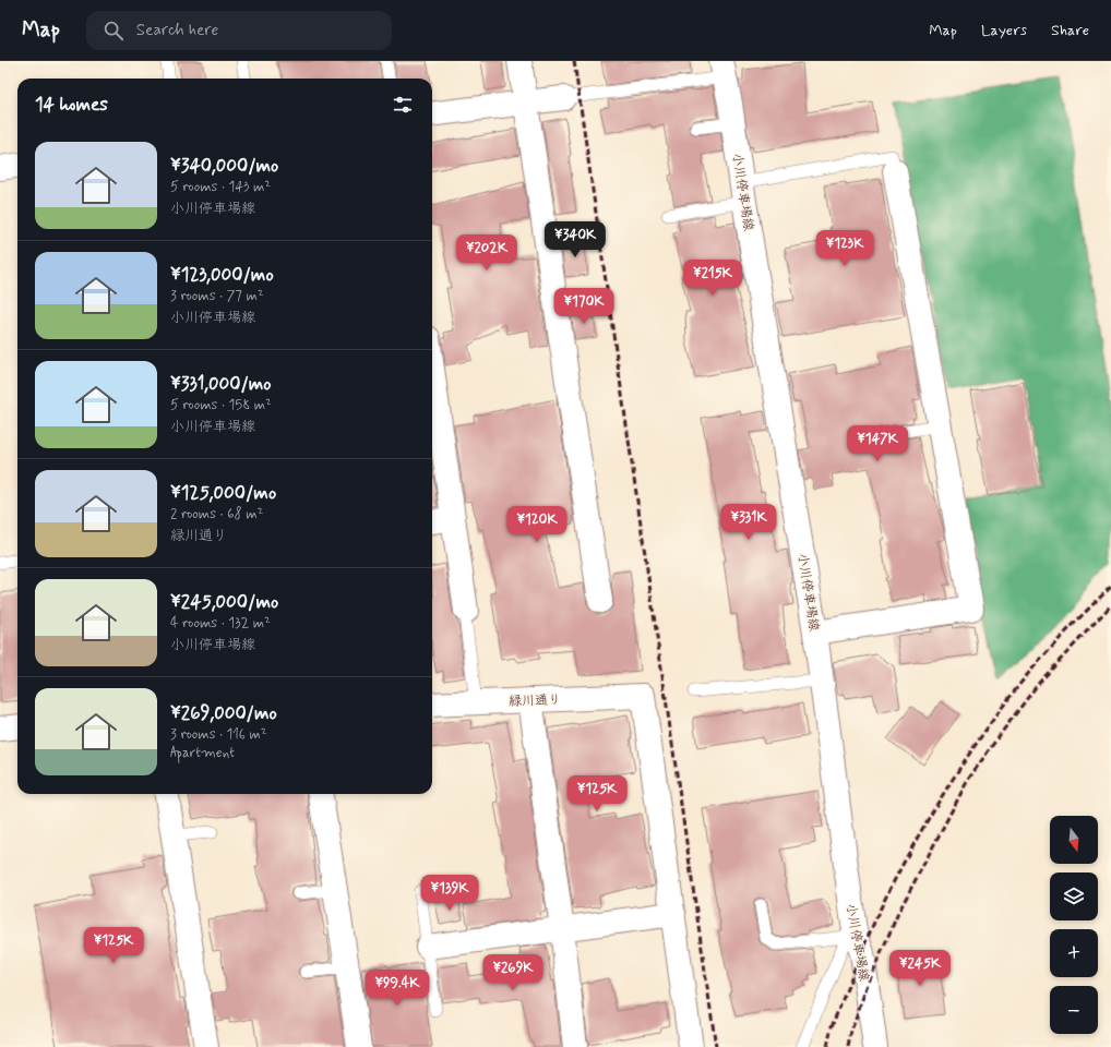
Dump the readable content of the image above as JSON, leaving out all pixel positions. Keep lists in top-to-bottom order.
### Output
{
  "streets": {
    "street": ["小川停車場線", "緑川通り"]
  },
  "north": "bottom",
  "page": {
    "header": "Map",
    "search": "Search here",
    "nav": ["Map", "Layers", "Share"],
    "heading": "14 homes",
    "list": [
      {
        "name": "¥340,000/mo",
        "note": "5 rooms · 143 m² · 小川停車場線"
      },
      {
        "name": "¥123,000/mo",
        "note": "3 rooms · 77 m² · 小川停車場線"
      },
      {
        "name": "¥331,000/mo",
        "note": "5 rooms · 158 m² · 小川停車場線"
      },
      {
        "name": "¥125,000/mo",
        "note": "2 rooms · 68 m² · 緑川通り"
      },
      {
        "name": "¥245,000/mo",
        "note": "4 rooms · 132 m² · 小川停車場線"
      },
      {
        "name": "¥269,000/mo",
        "note": "3 rooms · 116 m² · Apartment"
      }
    ],
    "price": [
      "¥340K",
      "¥123K",
      "¥202K",
      "¥215K",
      "¥170K",
      "¥147K",
      "¥331K",
      "¥120K",
      "¥125K",
      "¥139K",
      "¥125K",
      "¥245K",
      "¥269K",
      "¥99.4K"
    ],
    "map_buttons": ["+", "−"]
  }
}
